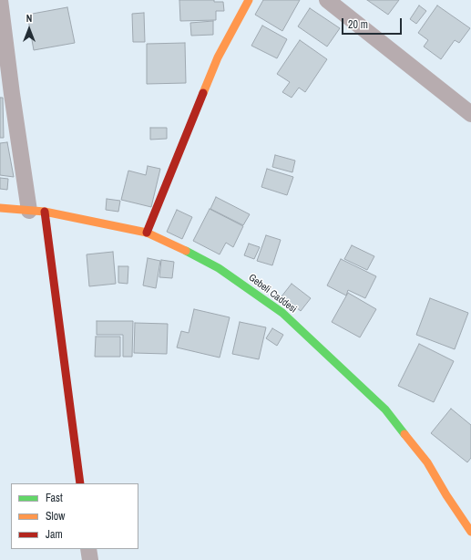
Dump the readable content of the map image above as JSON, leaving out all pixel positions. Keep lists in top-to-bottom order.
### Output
{
  "streets": {
    "main road": ["Gebeli Caddesi"]
  },
  "legend": ["Fast", "Slow", "Jam"],
  "scale_bar": "20 m",
  "north": "top"
}
